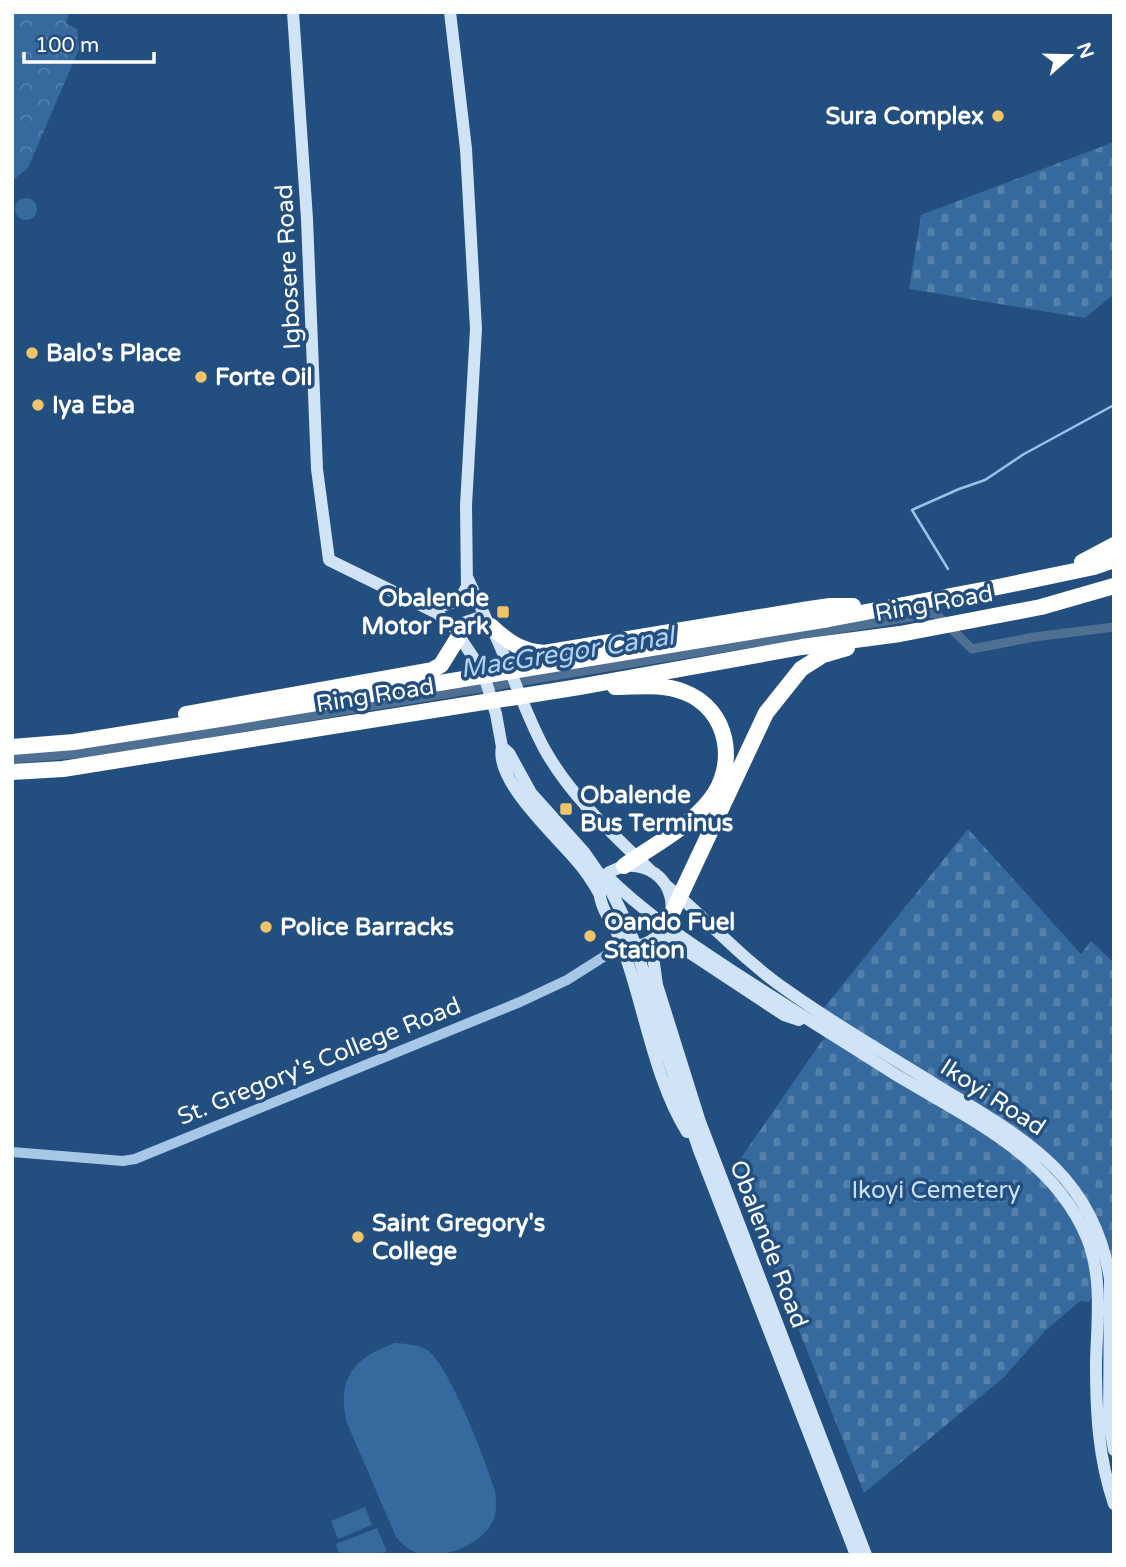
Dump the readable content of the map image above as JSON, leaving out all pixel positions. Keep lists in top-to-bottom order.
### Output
{
  "streets": {
    "highway": ["Ring Road"],
    "main road": ["Igbosere Road", "Ikoyi Road", "Obalende Road"],
    "street": ["St. Gregory's College Road"]
  },
  "crossings": [
    ["Igbosere Road", "Obalende Road"],
    ["St. Gregory's College Road", "Ikoyi Road"],
    ["St. Gregory's College Road", "Obalende Road"],
    ["Ikoyi Road", "Obalende Road"]
  ],
  "water": ["MacGregor Canal"],
  "parks": ["Ikoyi Cemetery"],
  "places": {
    "other": [
      "Sura Complex",
      "Balo's Place",
      "Forte Oil",
      "Iya Eba",
      "Police Barracks",
      "Oando Fuel Station",
      "Saint Gregory's College"
    ],
    "transit": ["Obalende Motor Park", "Obalende Bus Terminus"]
  },
  "scale_bar": "100 m",
  "north": "right"
}
